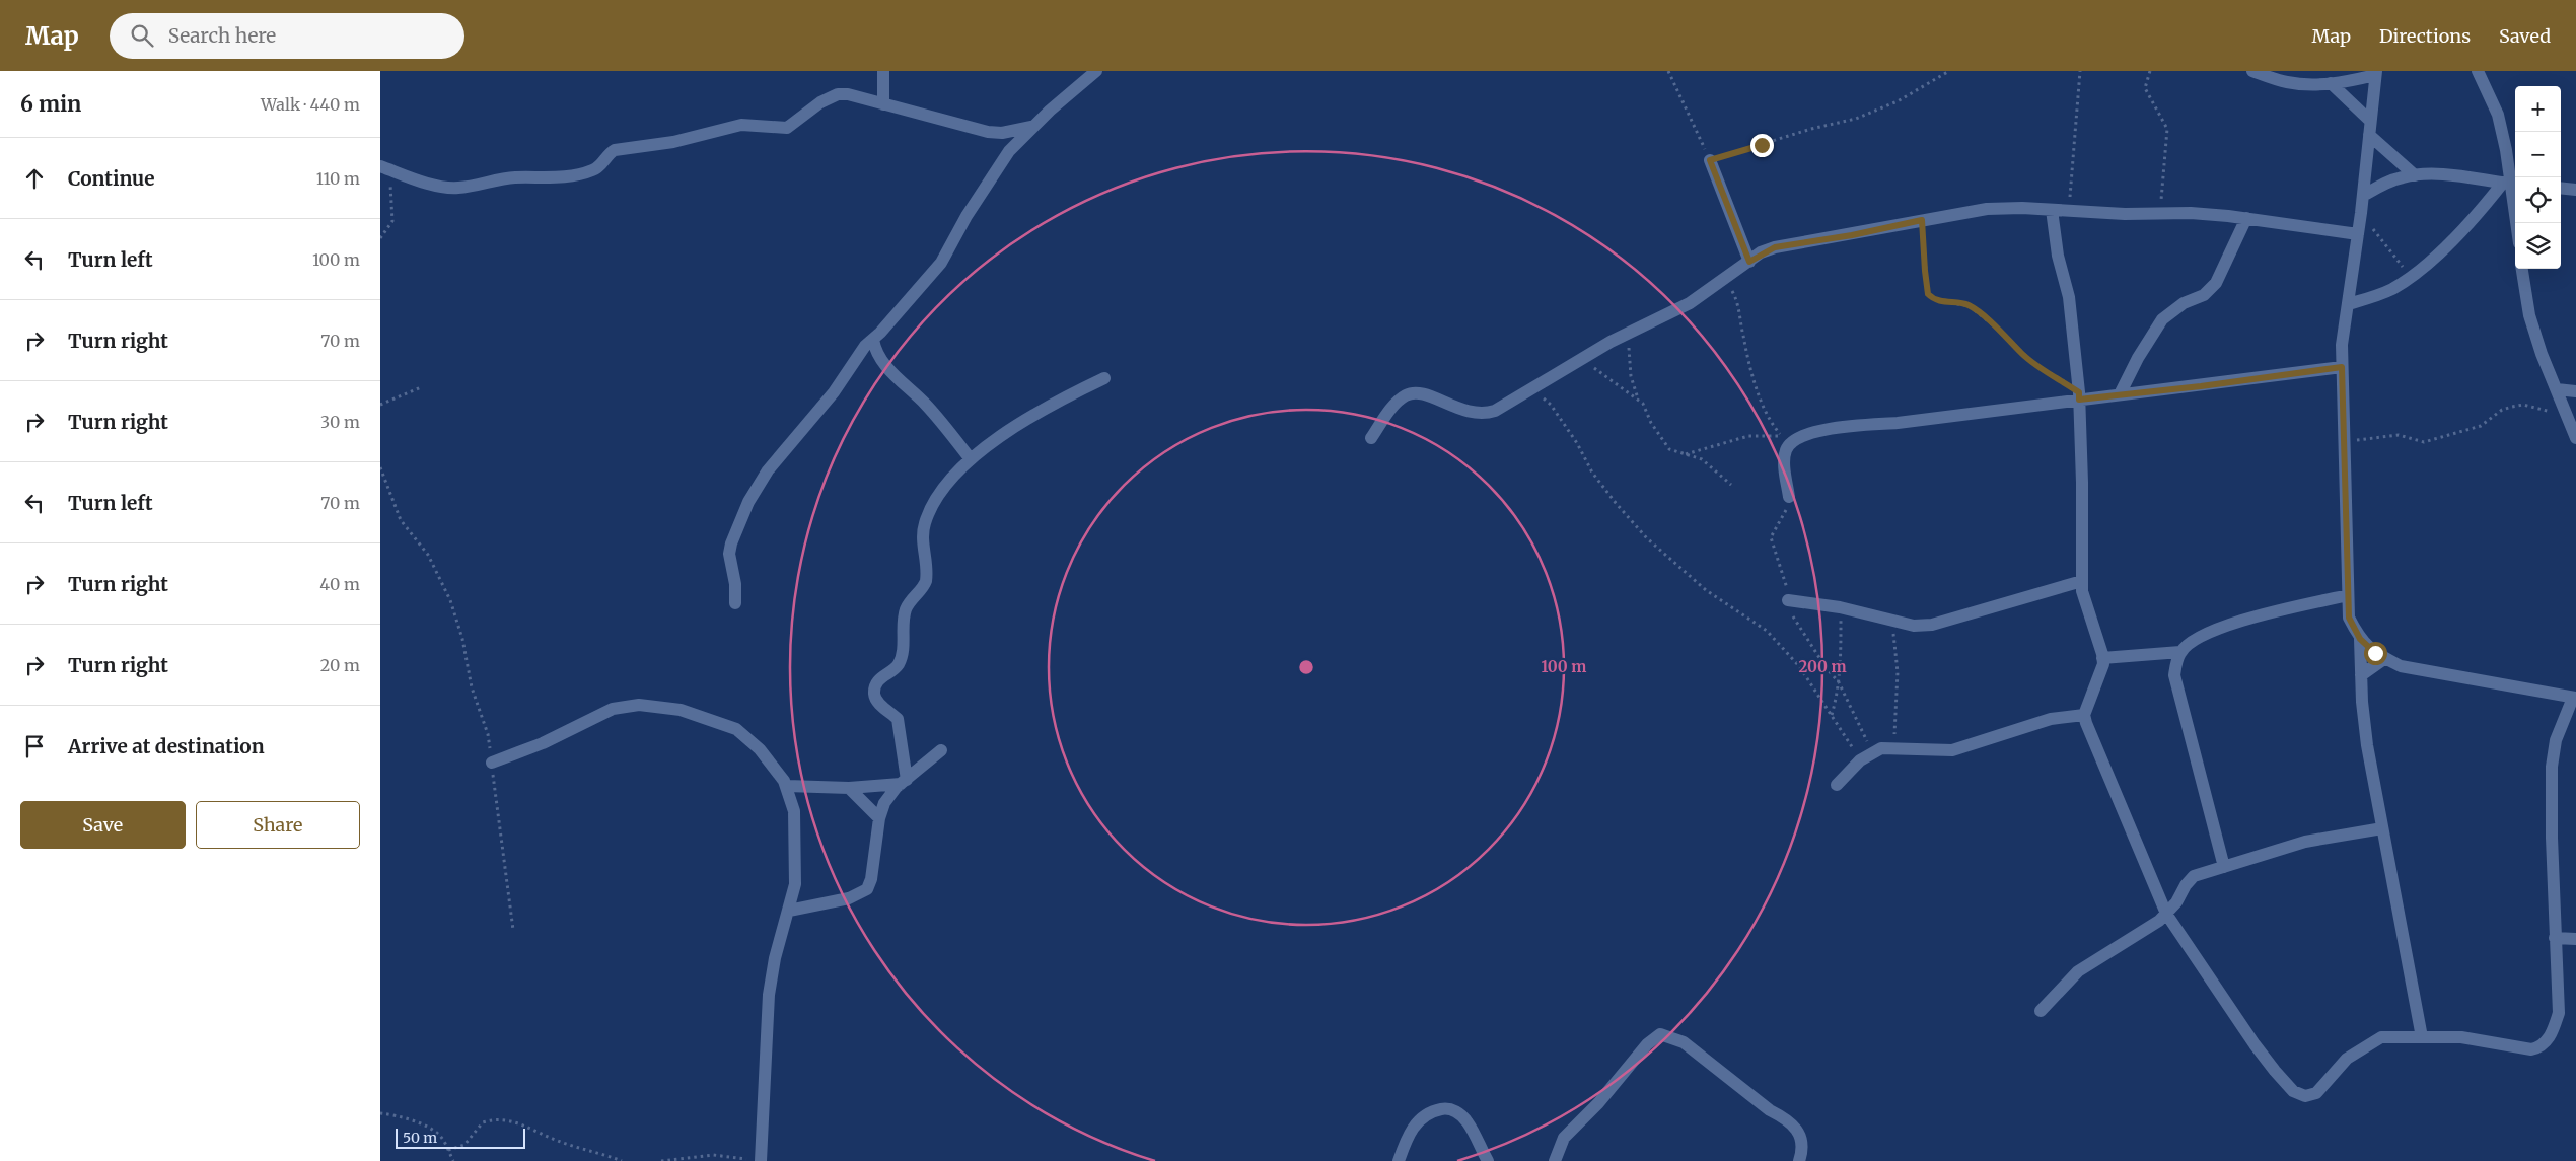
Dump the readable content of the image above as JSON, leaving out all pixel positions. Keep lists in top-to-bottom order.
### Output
{
  "scale_bar": "50 m",
  "page": {
    "header": "Map",
    "search": "Search here",
    "nav": ["Map", "Directions", "Saved"],
    "heading": ["6 min", "Walk · 440 m"],
    "map_buttons": ["+", "−"],
    "list": [
      ["Continue", "110 m"],
      ["Turn left", "100 m"],
      ["Turn right", "70 m"],
      ["Turn right", "30 m"],
      ["Turn left", "70 m"],
      ["Turn right", "40 m"],
      ["Turn right", "20 m"],
      "Arrive at destination"
    ],
    "buttons": ["Save", "Share"],
    "scale": "50 m"
  },
  "rings": ["100 m", "200 m"]
}
